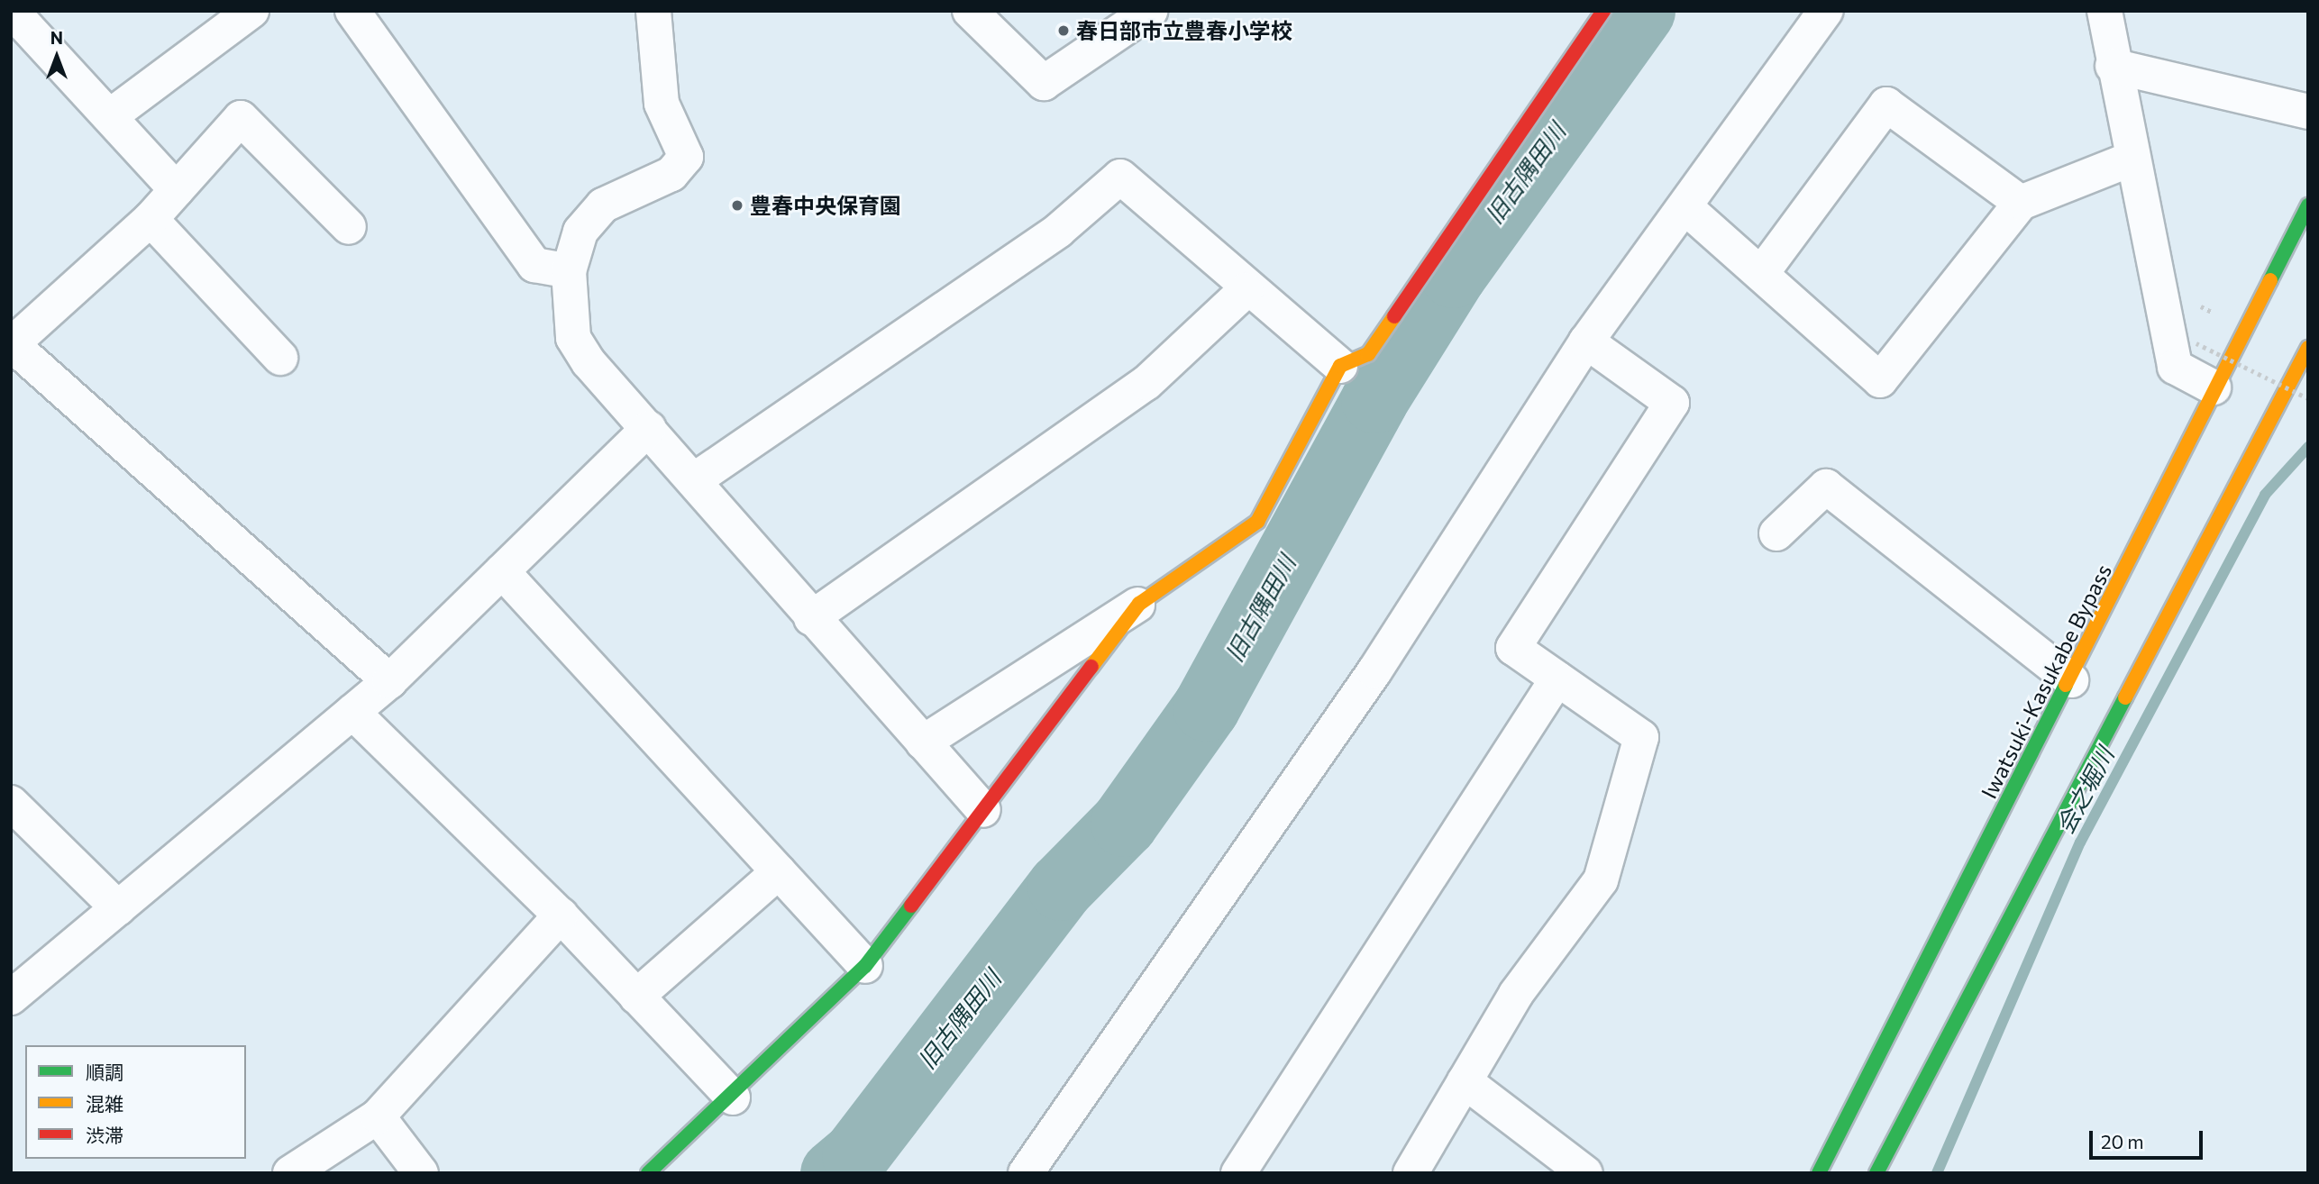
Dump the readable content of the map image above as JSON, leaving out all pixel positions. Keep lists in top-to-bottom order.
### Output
{
  "streets": {
    "main road": ["Iwatsuki-Kasukabe Bypass"]
  },
  "water": ["旧古隅田川", "会之堀川"],
  "places": ["春日部市立豊春小学校", "豊春中央保育園"],
  "legend": ["順調", "混雑", "渋滞"],
  "scale_bar": "20 m",
  "north": "top"
}
